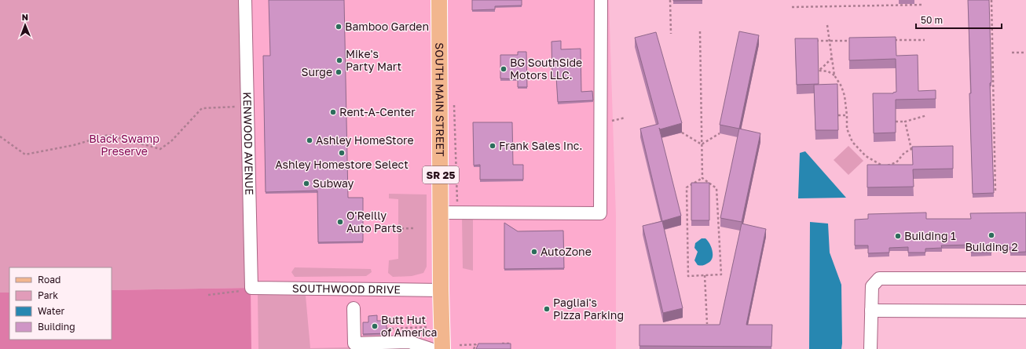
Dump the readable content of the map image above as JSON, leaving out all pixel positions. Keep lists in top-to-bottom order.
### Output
{
  "streets": {
    "main road": ["SOUTH MAIN STREET", "SR 25"],
    "street": ["KENWOOD AVENUE", "SOUTHWOOD DRIVE"]
  },
  "crossings": [
    ["SOUTH MAIN STREET", "SOUTHWOOD DRIVE"],
    ["KENWOOD AVENUE", "SOUTHWOOD DRIVE"]
  ],
  "parks": ["Black Swamp Preserve"],
  "places": [
    "Bamboo Garden",
    "Mike's Party Mart",
    "BG SouthSide Motors LLC.",
    "Surge",
    "Rent-A-Center",
    "Ashley HomeStore",
    "Frank Sales Inc.",
    "Ashley Homestore Select",
    "Subway",
    "O'Reilly Auto Parts",
    "Building 2",
    "Building 1",
    "AutoZone",
    "Pagliai's Pizza Parking",
    "Butt Hut of America"
  ],
  "legend": [
    "Road",
    "Park",
    "Water",
    "Building"
  ],
  "scale_bar": "50 m",
  "north": "top"
}
